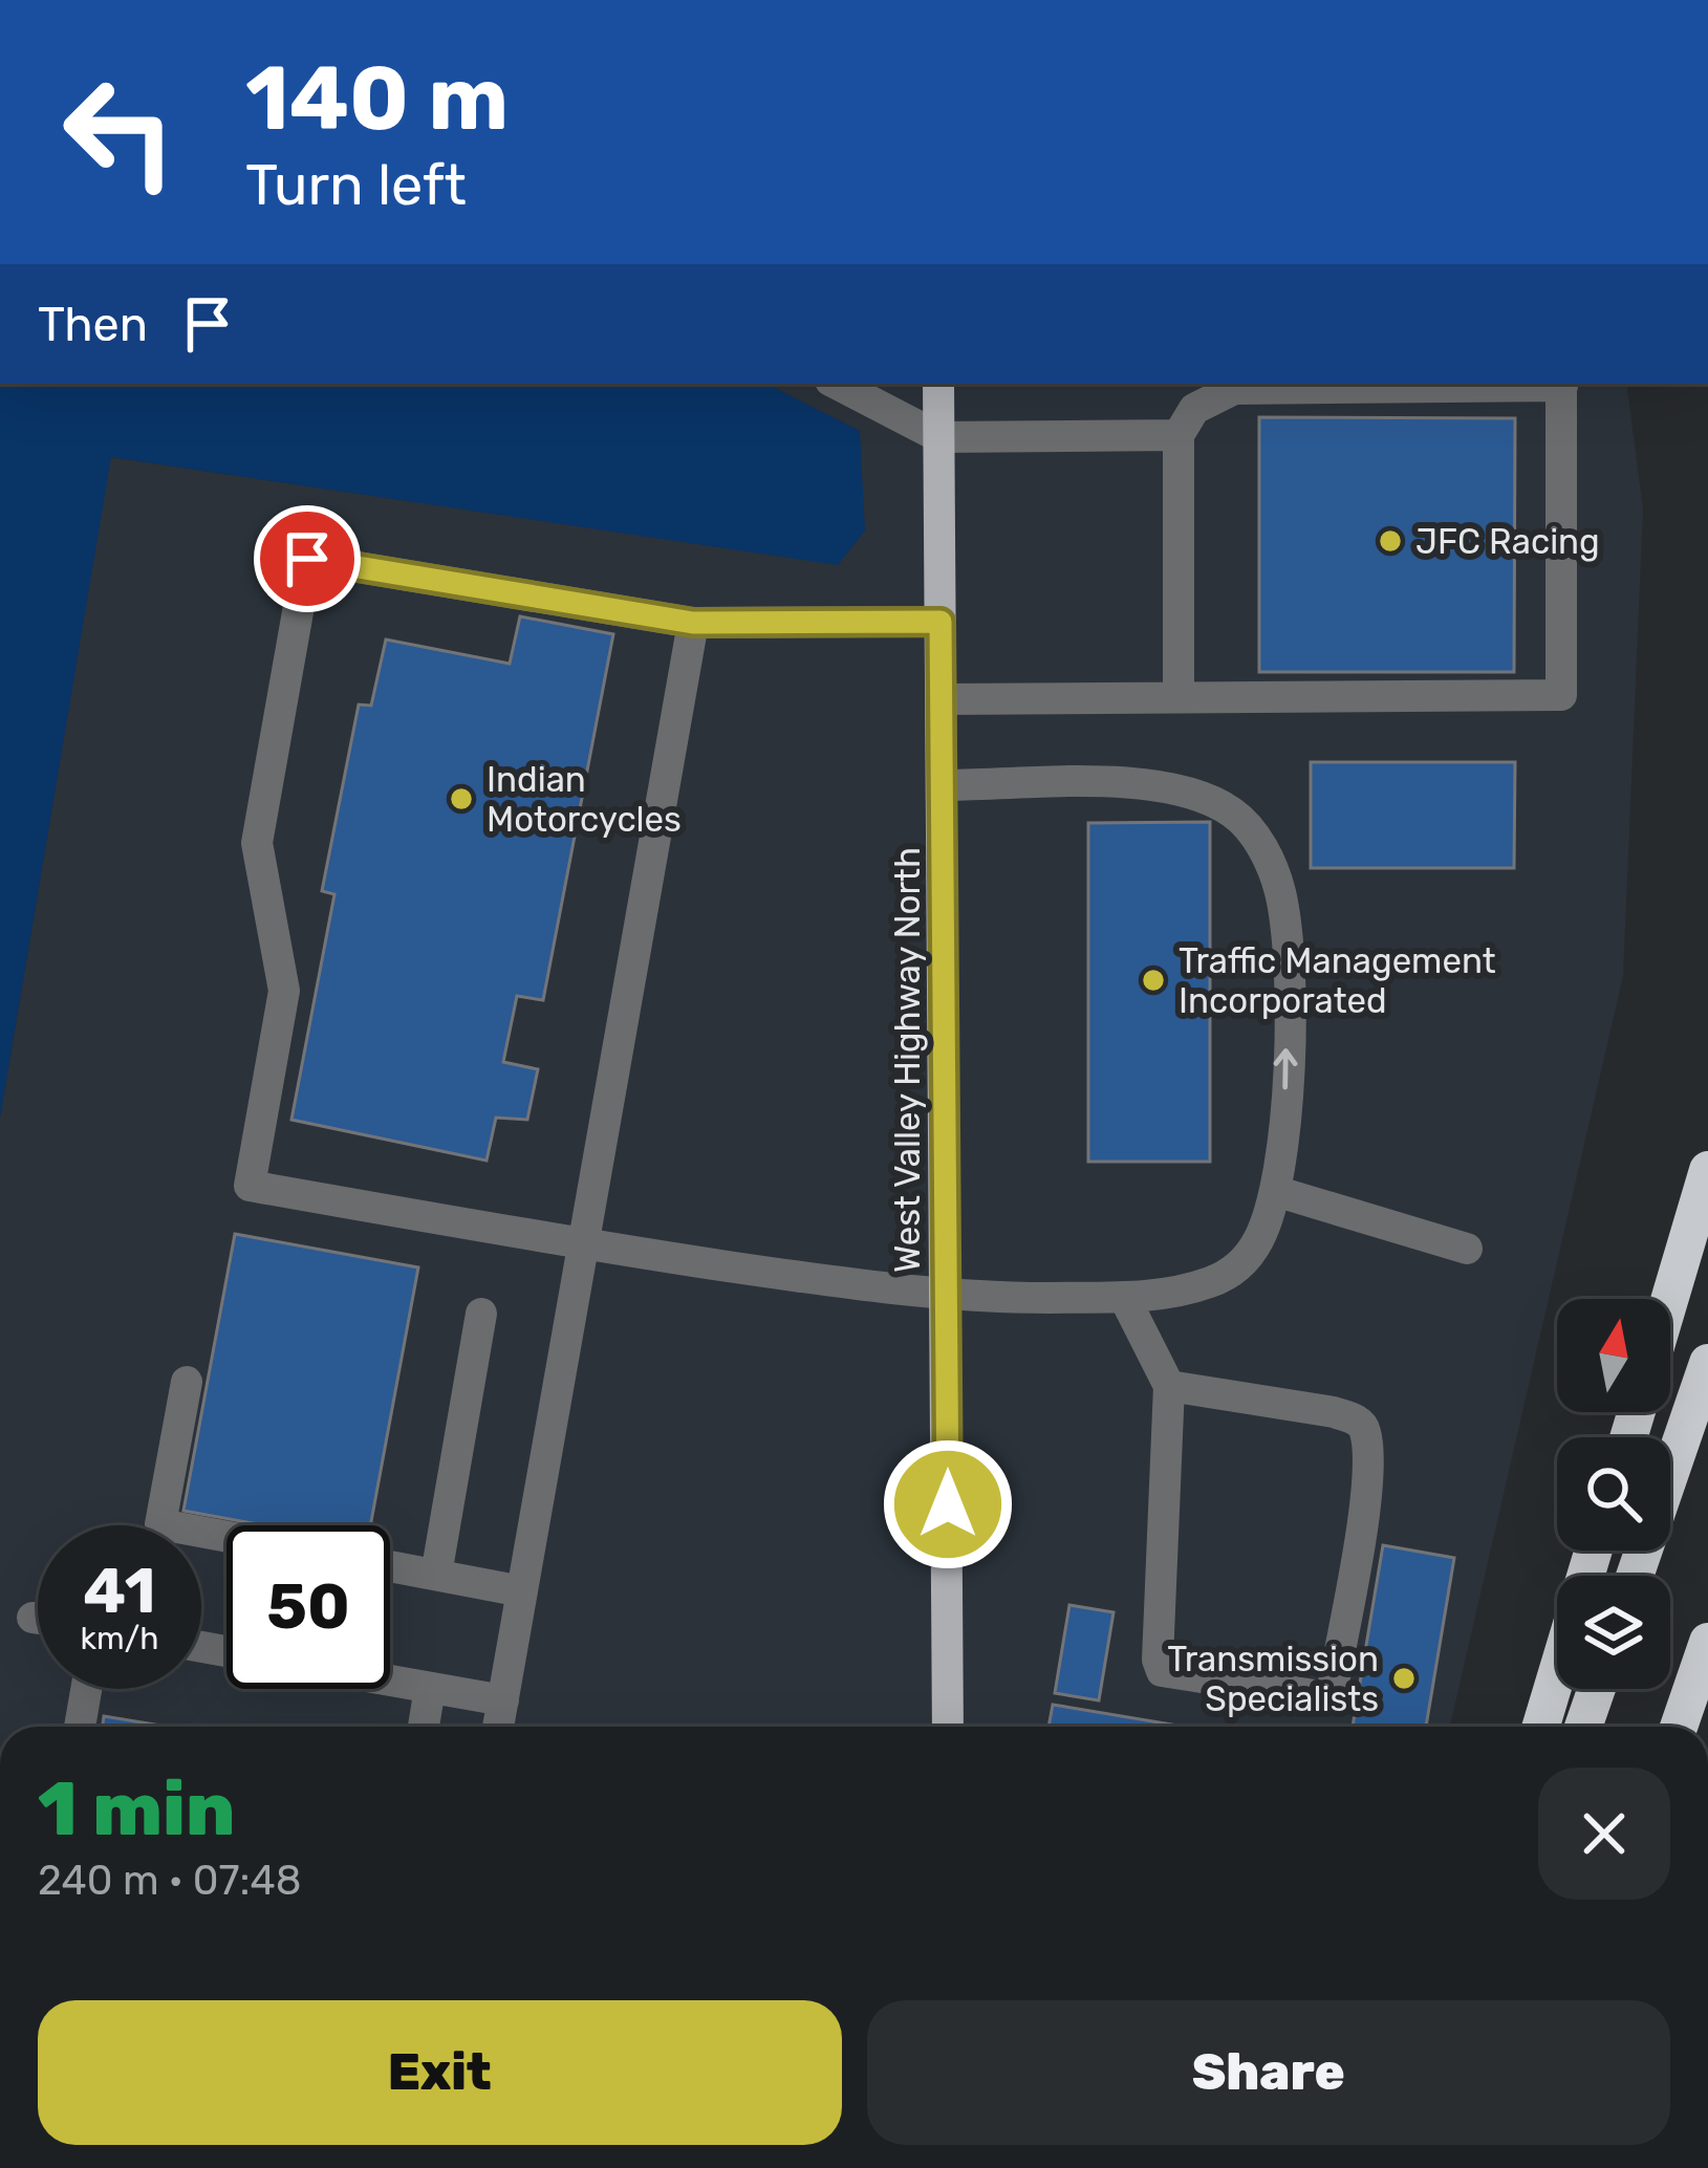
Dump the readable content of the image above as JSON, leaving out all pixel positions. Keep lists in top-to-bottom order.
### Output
{
  "streets": {
    "main road": ["West Valley Highway North"]
  },
  "places": [
    "JFC Racing",
    "Indian Motorcycles",
    "Traffic Management Incorporated",
    "Transmission Specialists"
  ],
  "north": "top",
  "page": {
    "turn": ["140 m", "Turn left"],
    "then": "Then",
    "speed": "41 km/h",
    "limit": "50",
    "heading": ["1 min", "240 m · 07:48"],
    "buttons": ["Exit", "Share"]
  }
}
